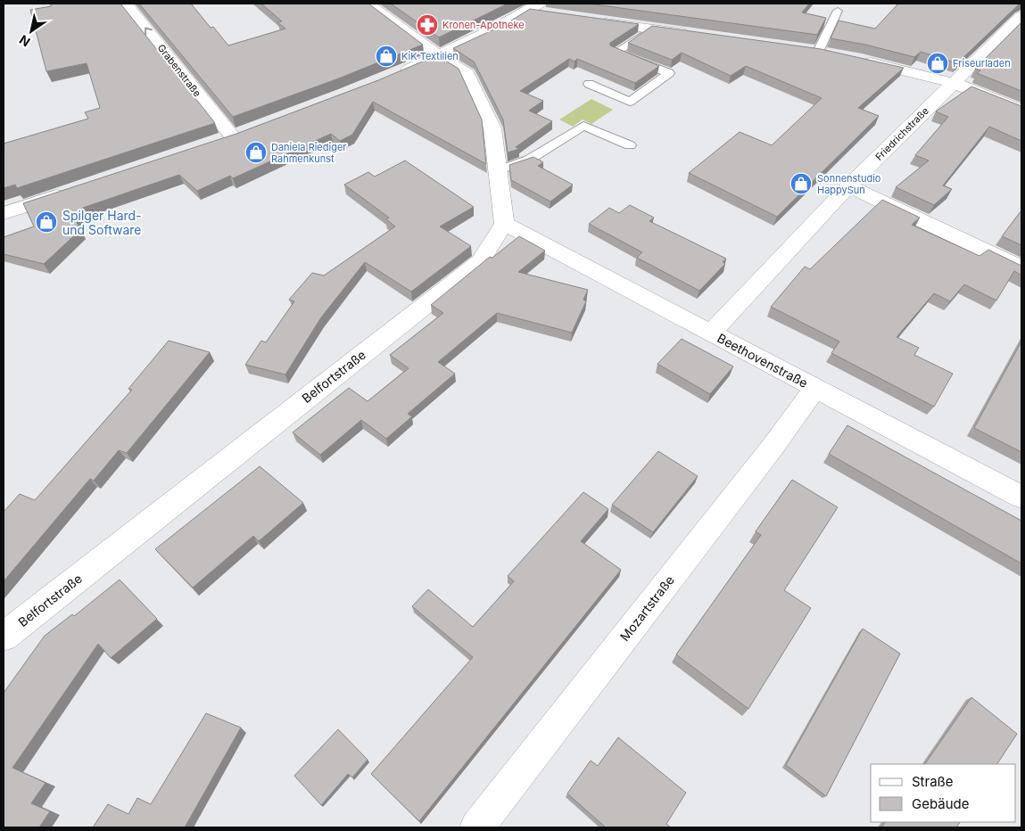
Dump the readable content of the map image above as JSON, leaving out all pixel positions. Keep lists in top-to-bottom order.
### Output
{
  "streets": {
    "street": [
      "Grabenstraße",
      "Friedrichstraße",
      "Beethovenstraße",
      "Belfortstraße",
      "Mozartstraße"
    ]
  },
  "crossings": [
    ["Friedrichstraße", "Beethovenstraße"],
    ["Beethovenstraße", "Belfortstraße"],
    ["Beethovenstraße", "Mozartstraße"]
  ],
  "places": {
    "pharmacy": ["Kronen-Apotheke"],
    "shop": [
      "KiK Textilien",
      "Friseurladen",
      "Daniela Riediger Rahmenkunst",
      "Sonnenstudio HappySun",
      "Spilger Hard- und Software"
    ]
  },
  "legend": ["Straße", "Gebäude"],
  "north": "bottom left"
}
